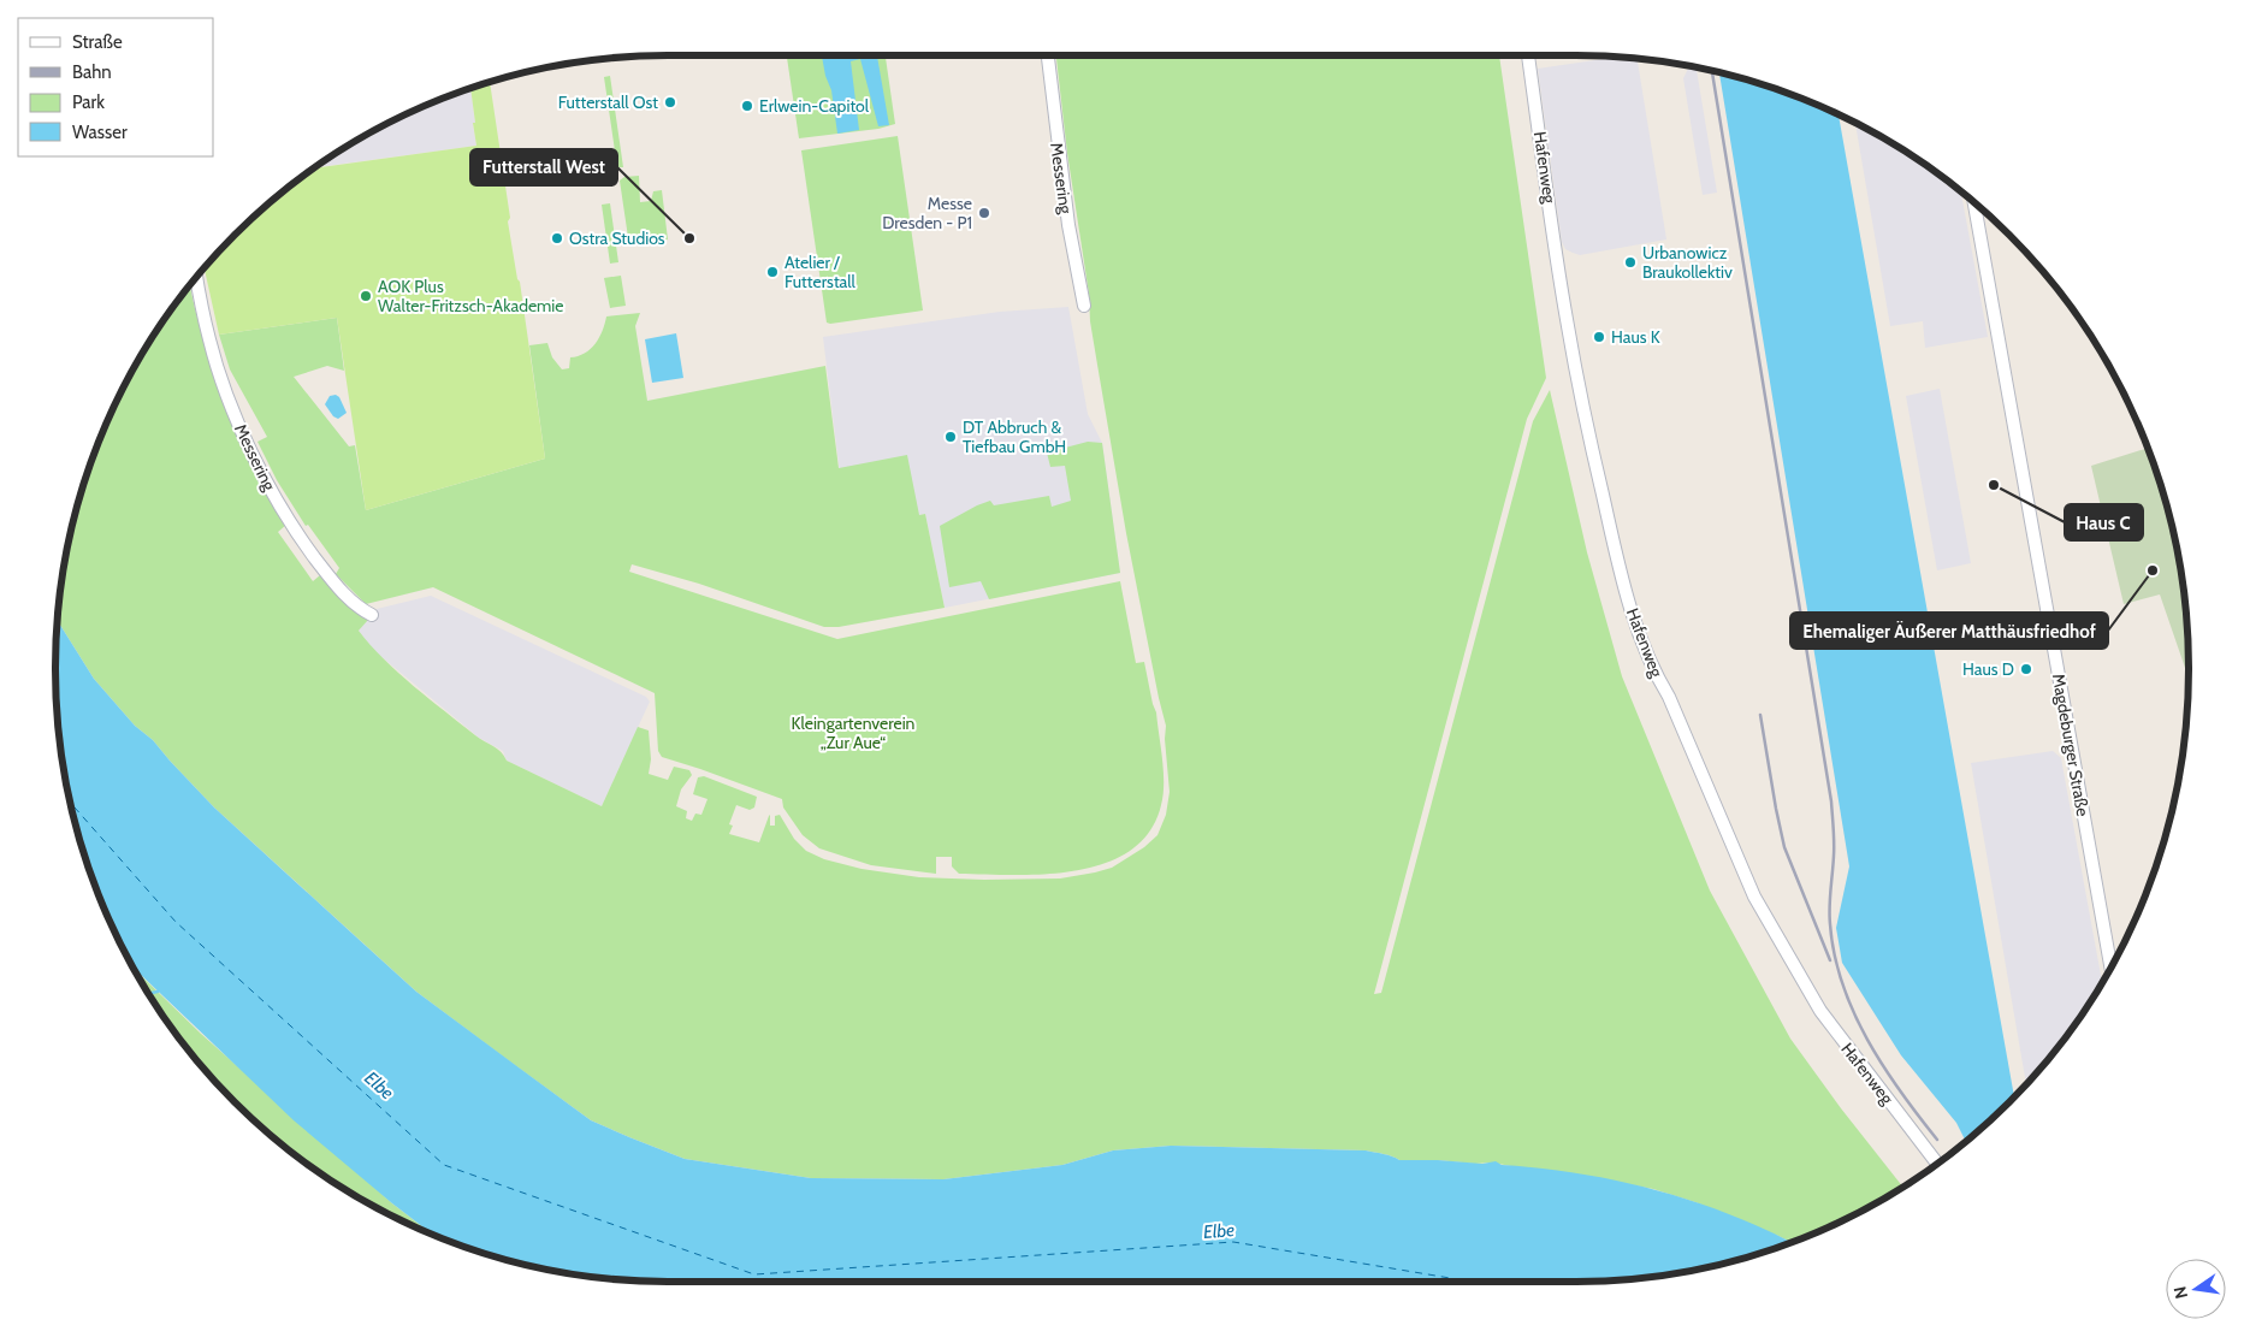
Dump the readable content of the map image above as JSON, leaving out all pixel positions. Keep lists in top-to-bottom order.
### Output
{
  "streets": {
    "street": ["Hafenweg", "Messering", "Magdeburger Straße"]
  },
  "water": ["Elbe"],
  "parks": ["Kleingartenverein „Zur Aue“"],
  "places": [
    "Futterstall Ost",
    "Erlwein-Capitol",
    "Messe Dresden - P1",
    "Ostra Studios",
    "Futterstall West",
    "Urbanowicz Braukollektiv",
    "Atelier / Futterstall",
    "AOK Plus Walter-Fritzsch-Akademie",
    "Haus K",
    "DT Abbruch & Tiefbau GmbH",
    "Haus C",
    "Ehemaliger Äußerer Matthäusfriedhof",
    "Haus D"
  ],
  "legend": [
    "Straße",
    "Bahn",
    "Park",
    "Wasser"
  ],
  "north": "left"
}
